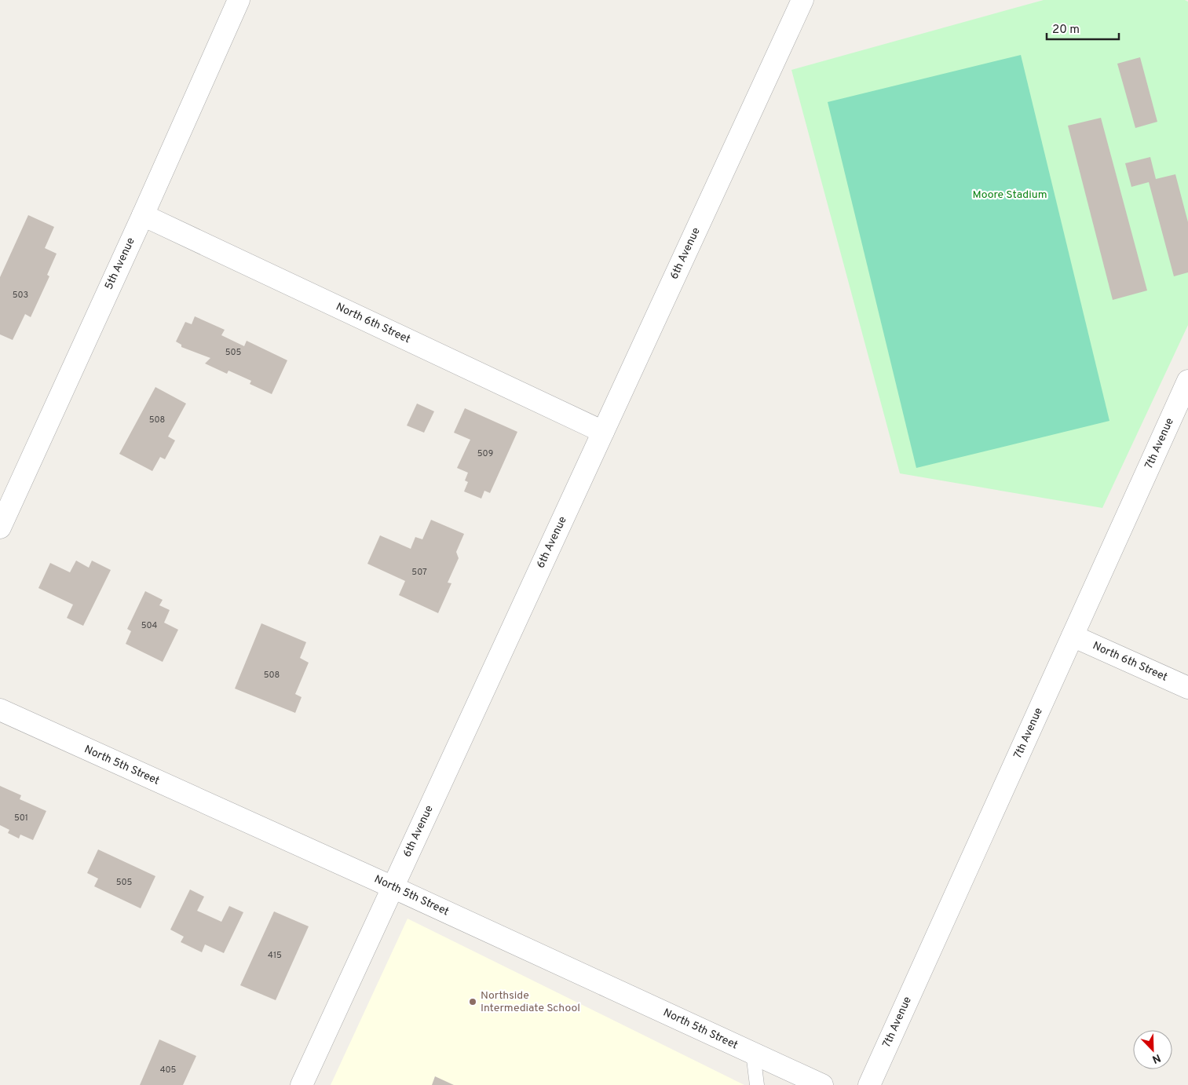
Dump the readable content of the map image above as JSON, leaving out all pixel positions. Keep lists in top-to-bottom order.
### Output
{
  "streets": {
    "street": [
      "6th Avenue",
      "5th Avenue",
      "North 6th Street",
      "7th Avenue",
      "North 5th Street"
    ]
  },
  "crossings": [
    ["6th Avenue", "North 6th Street"],
    ["6th Avenue", "North 5th Street"],
    ["5th Avenue", "North 6th Street"],
    ["North 6th Street", "7th Avenue"]
  ],
  "parks": ["Moore Stadium"],
  "places": ["Northside Intermediate School"],
  "house_numbers": [
    "503",
    "505",
    "508",
    "509",
    "507",
    "504",
    "508",
    "501",
    "505",
    "415",
    "405"
  ],
  "scale_bar": "20 m",
  "north": "bottom right"
}
